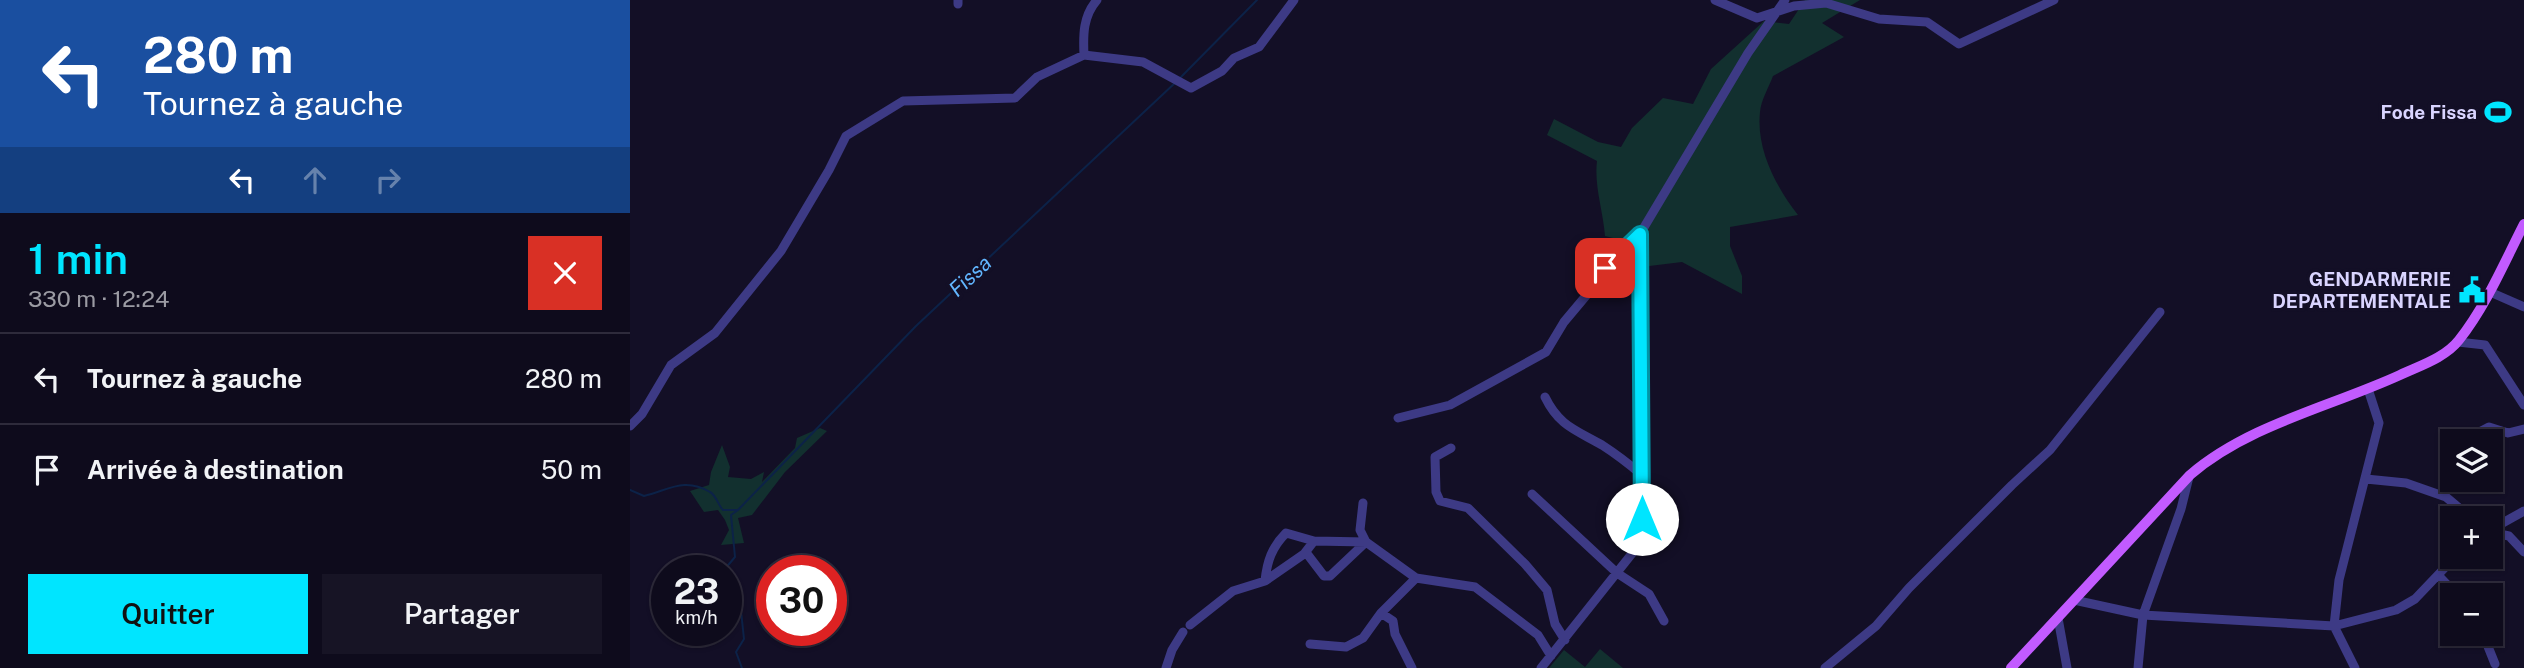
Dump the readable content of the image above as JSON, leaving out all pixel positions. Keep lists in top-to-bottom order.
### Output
{
  "water": ["Fissa"],
  "places": {
    "sports": ["Fode Fissa"],
    "public building": ["GENDARMERIE DEPARTEMENTALE"]
  },
  "page": {
    "turn": ["280 m", "Tournez à gauche"],
    "heading": ["1 min", "330 m · 12:24"],
    "list": [
      {
        "name": "Tournez à gauche",
        "value": "280 m"
      },
      {
        "name": "Arrivée à destination",
        "value": "50 m"
      }
    ],
    "map_buttons": ["+", "−"],
    "speed": "23 km/h",
    "limit": "30",
    "buttons": ["Quitter", "Partager"]
  }
}
